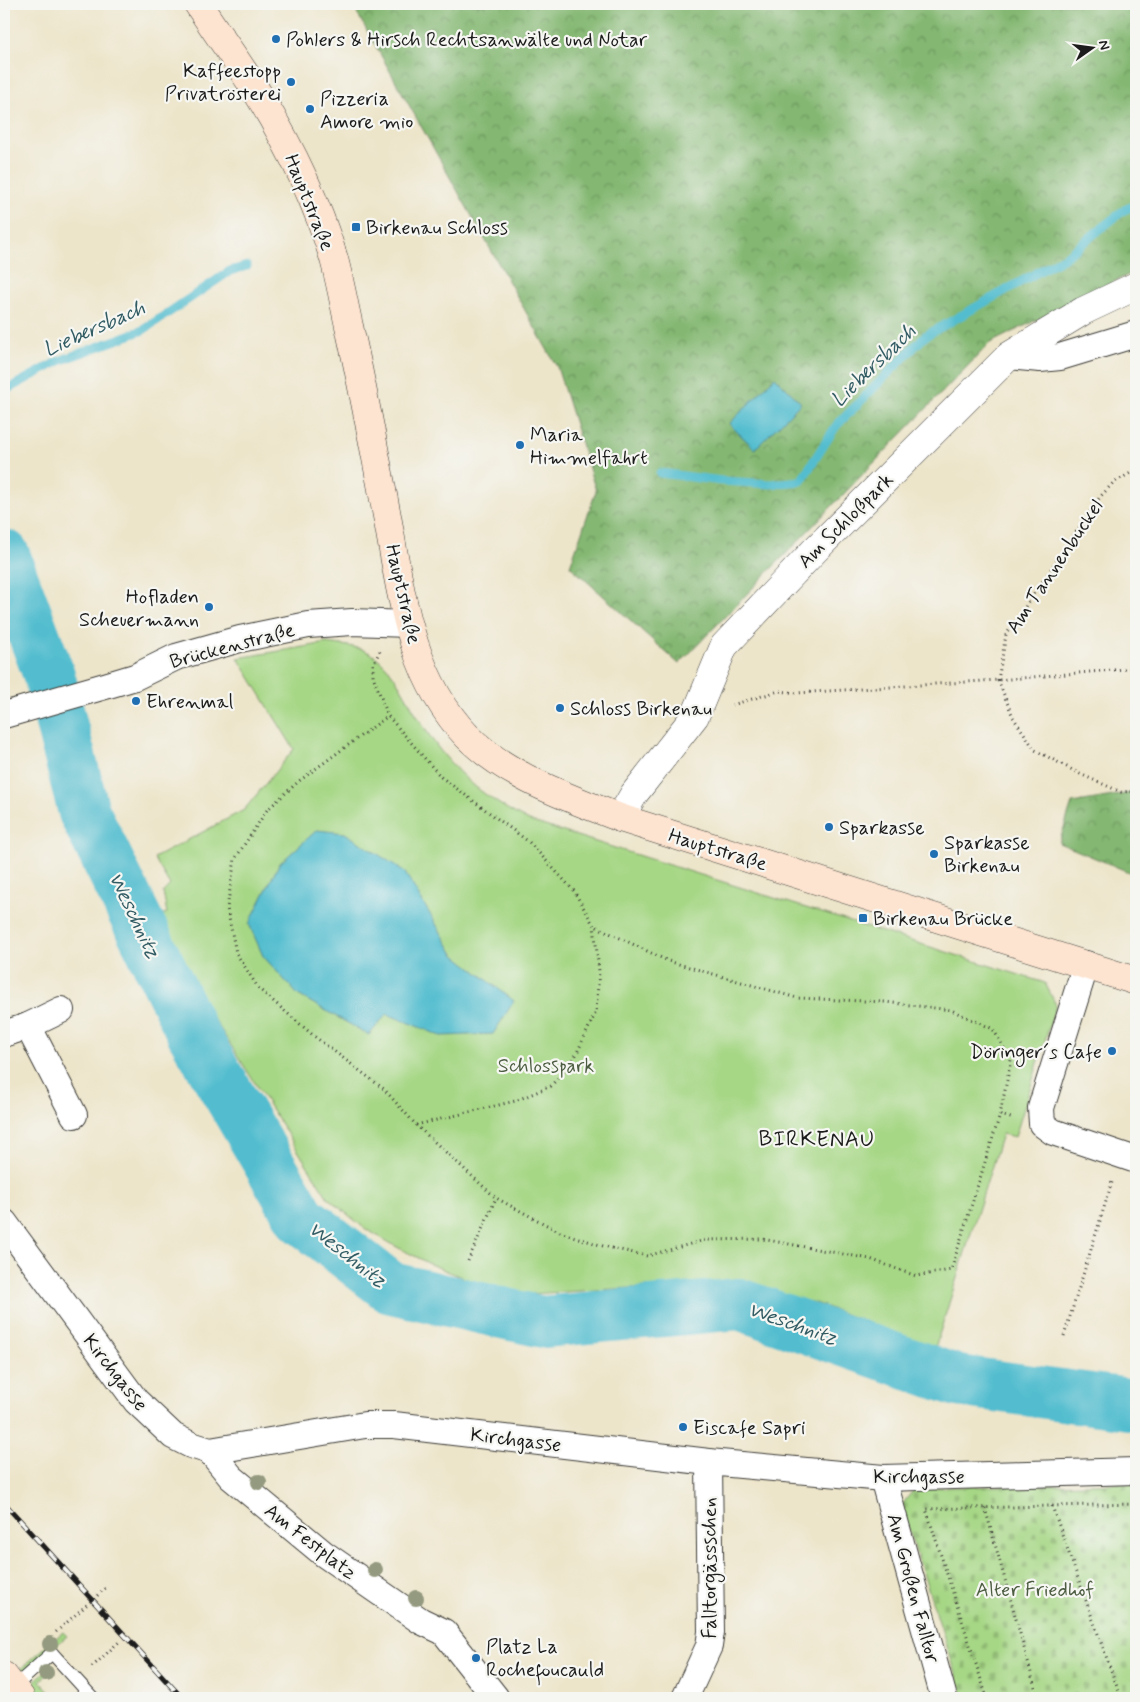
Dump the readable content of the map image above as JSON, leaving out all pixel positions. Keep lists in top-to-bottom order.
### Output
{
  "streets": {
    "main road": ["Hauptstraße"],
    "street": [
      "Am Schloßpark",
      "Brückenstraße",
      "Kirchgasse",
      "Am Festplatz",
      "Falltorgässschen",
      "Am Großen Falltor"
    ],
    "path": ["Am Tannenbuckel"]
  },
  "crossings": [
    ["Hauptstraße", "Am Schloßpark"],
    ["Hauptstraße", "Brückenstraße"],
    ["Kirchgasse", "Am Festplatz"],
    ["Kirchgasse", "Falltorgässschen"],
    ["Kirchgasse", "Am Großen Falltor"]
  ],
  "districts": ["BIRKENAU"],
  "water": ["Liebersbach", "Weschnitz"],
  "parks": ["Schlosspark", "Alter Friedhof"],
  "places": {
    "other": [
      "Pohlers & Hirsch Rechtsanwälte und Notar",
      "Kaffeestopp Privatrösterei",
      "Pizzeria Amore mio",
      "Maria Himmelfahrt",
      "Hofladen Scheuermann",
      "Ehrenmal",
      "Schloss Birkenau",
      "Sparkasse",
      "Sparkasse Birkenau",
      "Döringer´s Cafe",
      "Eiscafe Sapri",
      "Platz La Rochefoucauld"
    ],
    "transit": ["Birkenau Schloss", "Birkenau Brücke"]
  },
  "north": "right"
}
